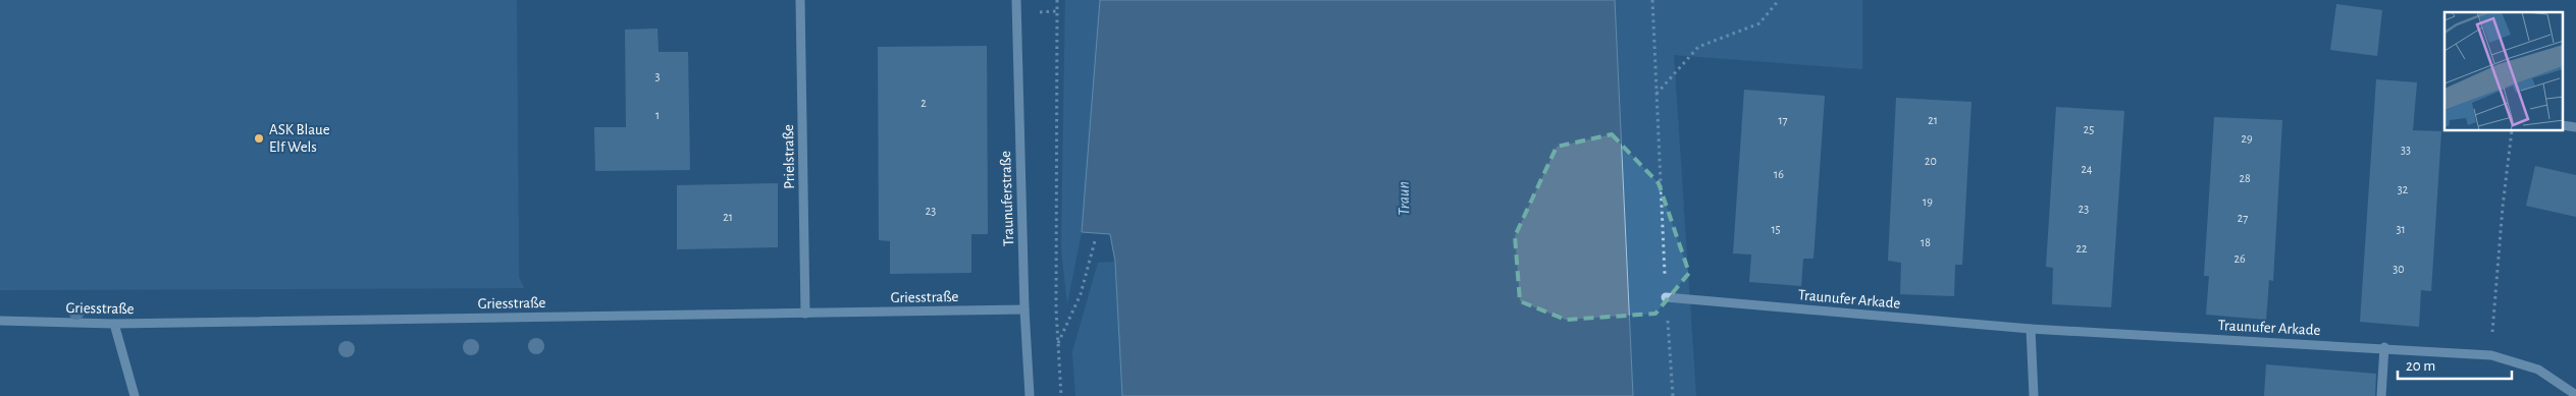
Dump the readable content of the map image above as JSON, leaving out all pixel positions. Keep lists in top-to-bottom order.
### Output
{
  "streets": {
    "street": [
      "Prielstraße",
      "Traunuferstraße",
      "Griesstraße",
      "Traunufer Arkade"
    ]
  },
  "crossings": [
    ["Prielstraße", "Griesstraße"],
    ["Traunuferstraße", "Griesstraße"]
  ],
  "water": ["Traun"],
  "places": ["ASK Blaue Elf Wels"],
  "house_numbers": [
    "3",
    "2",
    "1",
    "17",
    "21",
    "25",
    "29",
    "33",
    "20",
    "24",
    "16",
    "28",
    "32",
    "19",
    "23",
    "23",
    "21",
    "27",
    "15",
    "31",
    "18",
    "22",
    "26",
    "30"
  ],
  "scale_bar": "20 m"
}
